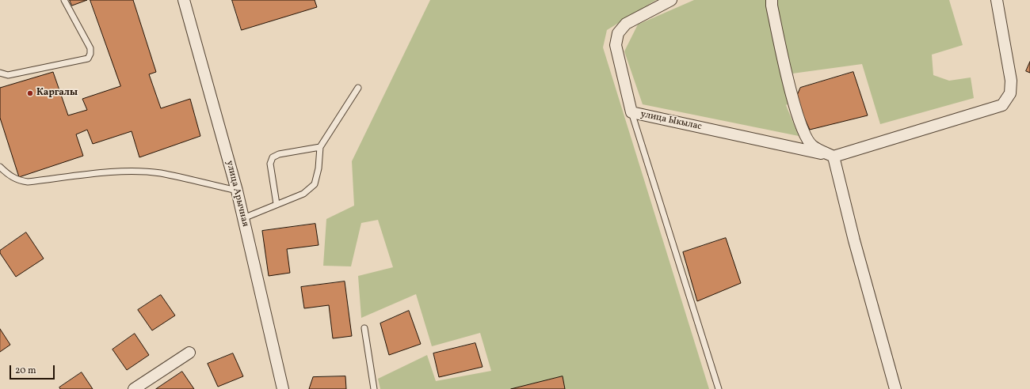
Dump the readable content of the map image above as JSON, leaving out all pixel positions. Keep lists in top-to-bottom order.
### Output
{
  "streets": {
    "street": ["улица Ыкылас", "улица Арычная"]
  },
  "places": ["Каргалы"],
  "scale_bar": "20 m"
}
